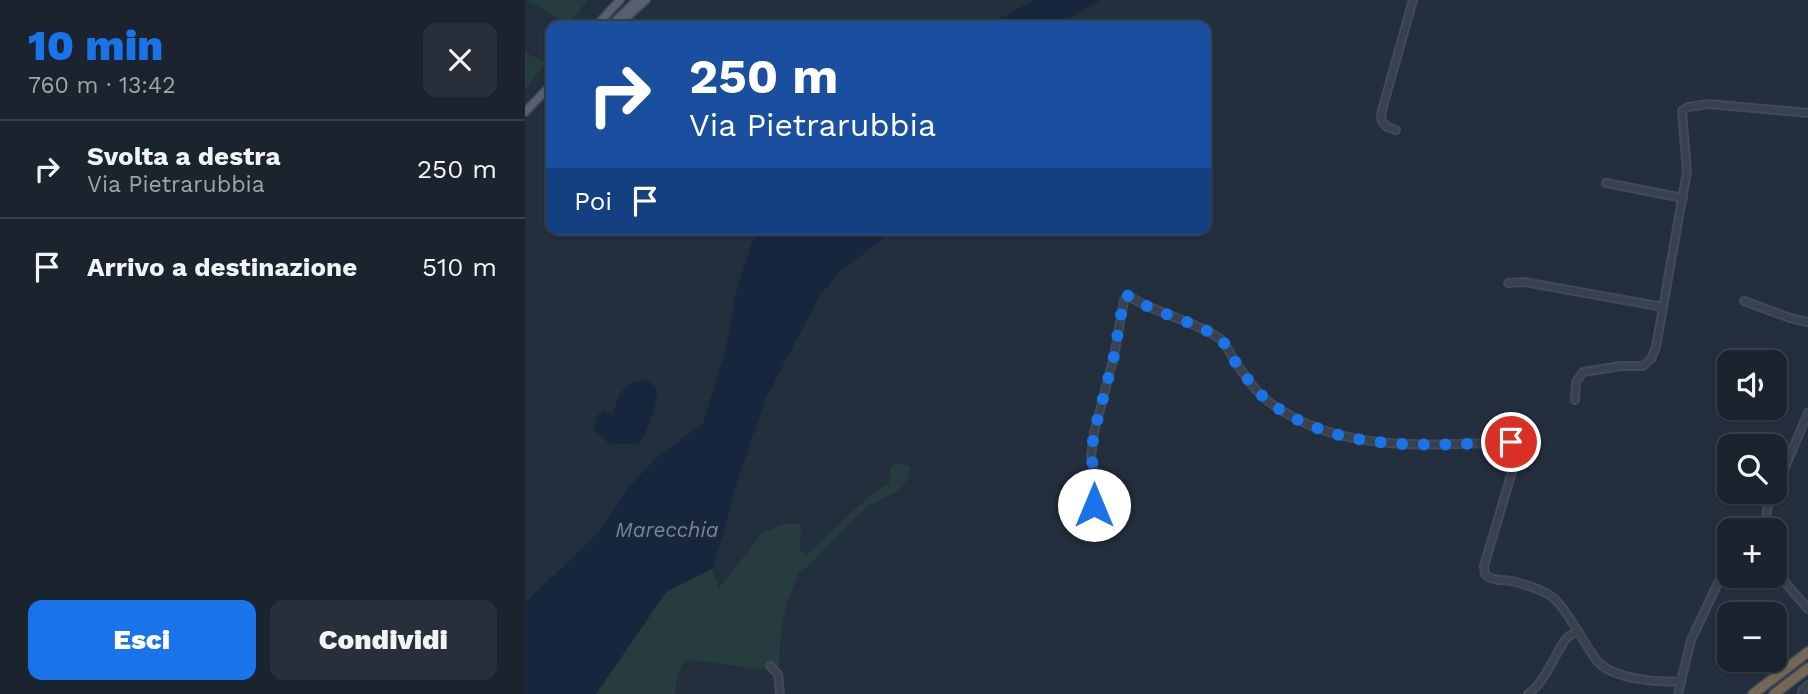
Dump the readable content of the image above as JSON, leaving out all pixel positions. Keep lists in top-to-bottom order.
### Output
{
  "water": ["Marecchia"],
  "page": {
    "heading": ["10 min", "760 m · 13:42"],
    "turn": ["250 m", "Via Pietrarubbia"],
    "list": [
      {
        "name": "Svolta a destra",
        "note": "Via Pietrarubbia",
        "value": "250 m"
      },
      {
        "name": "Arrivo a destinazione",
        "value": "510 m"
      }
    ],
    "then": "Poi",
    "map_buttons": ["+", "−"],
    "buttons": ["Esci", "Condividi"]
  }
}
